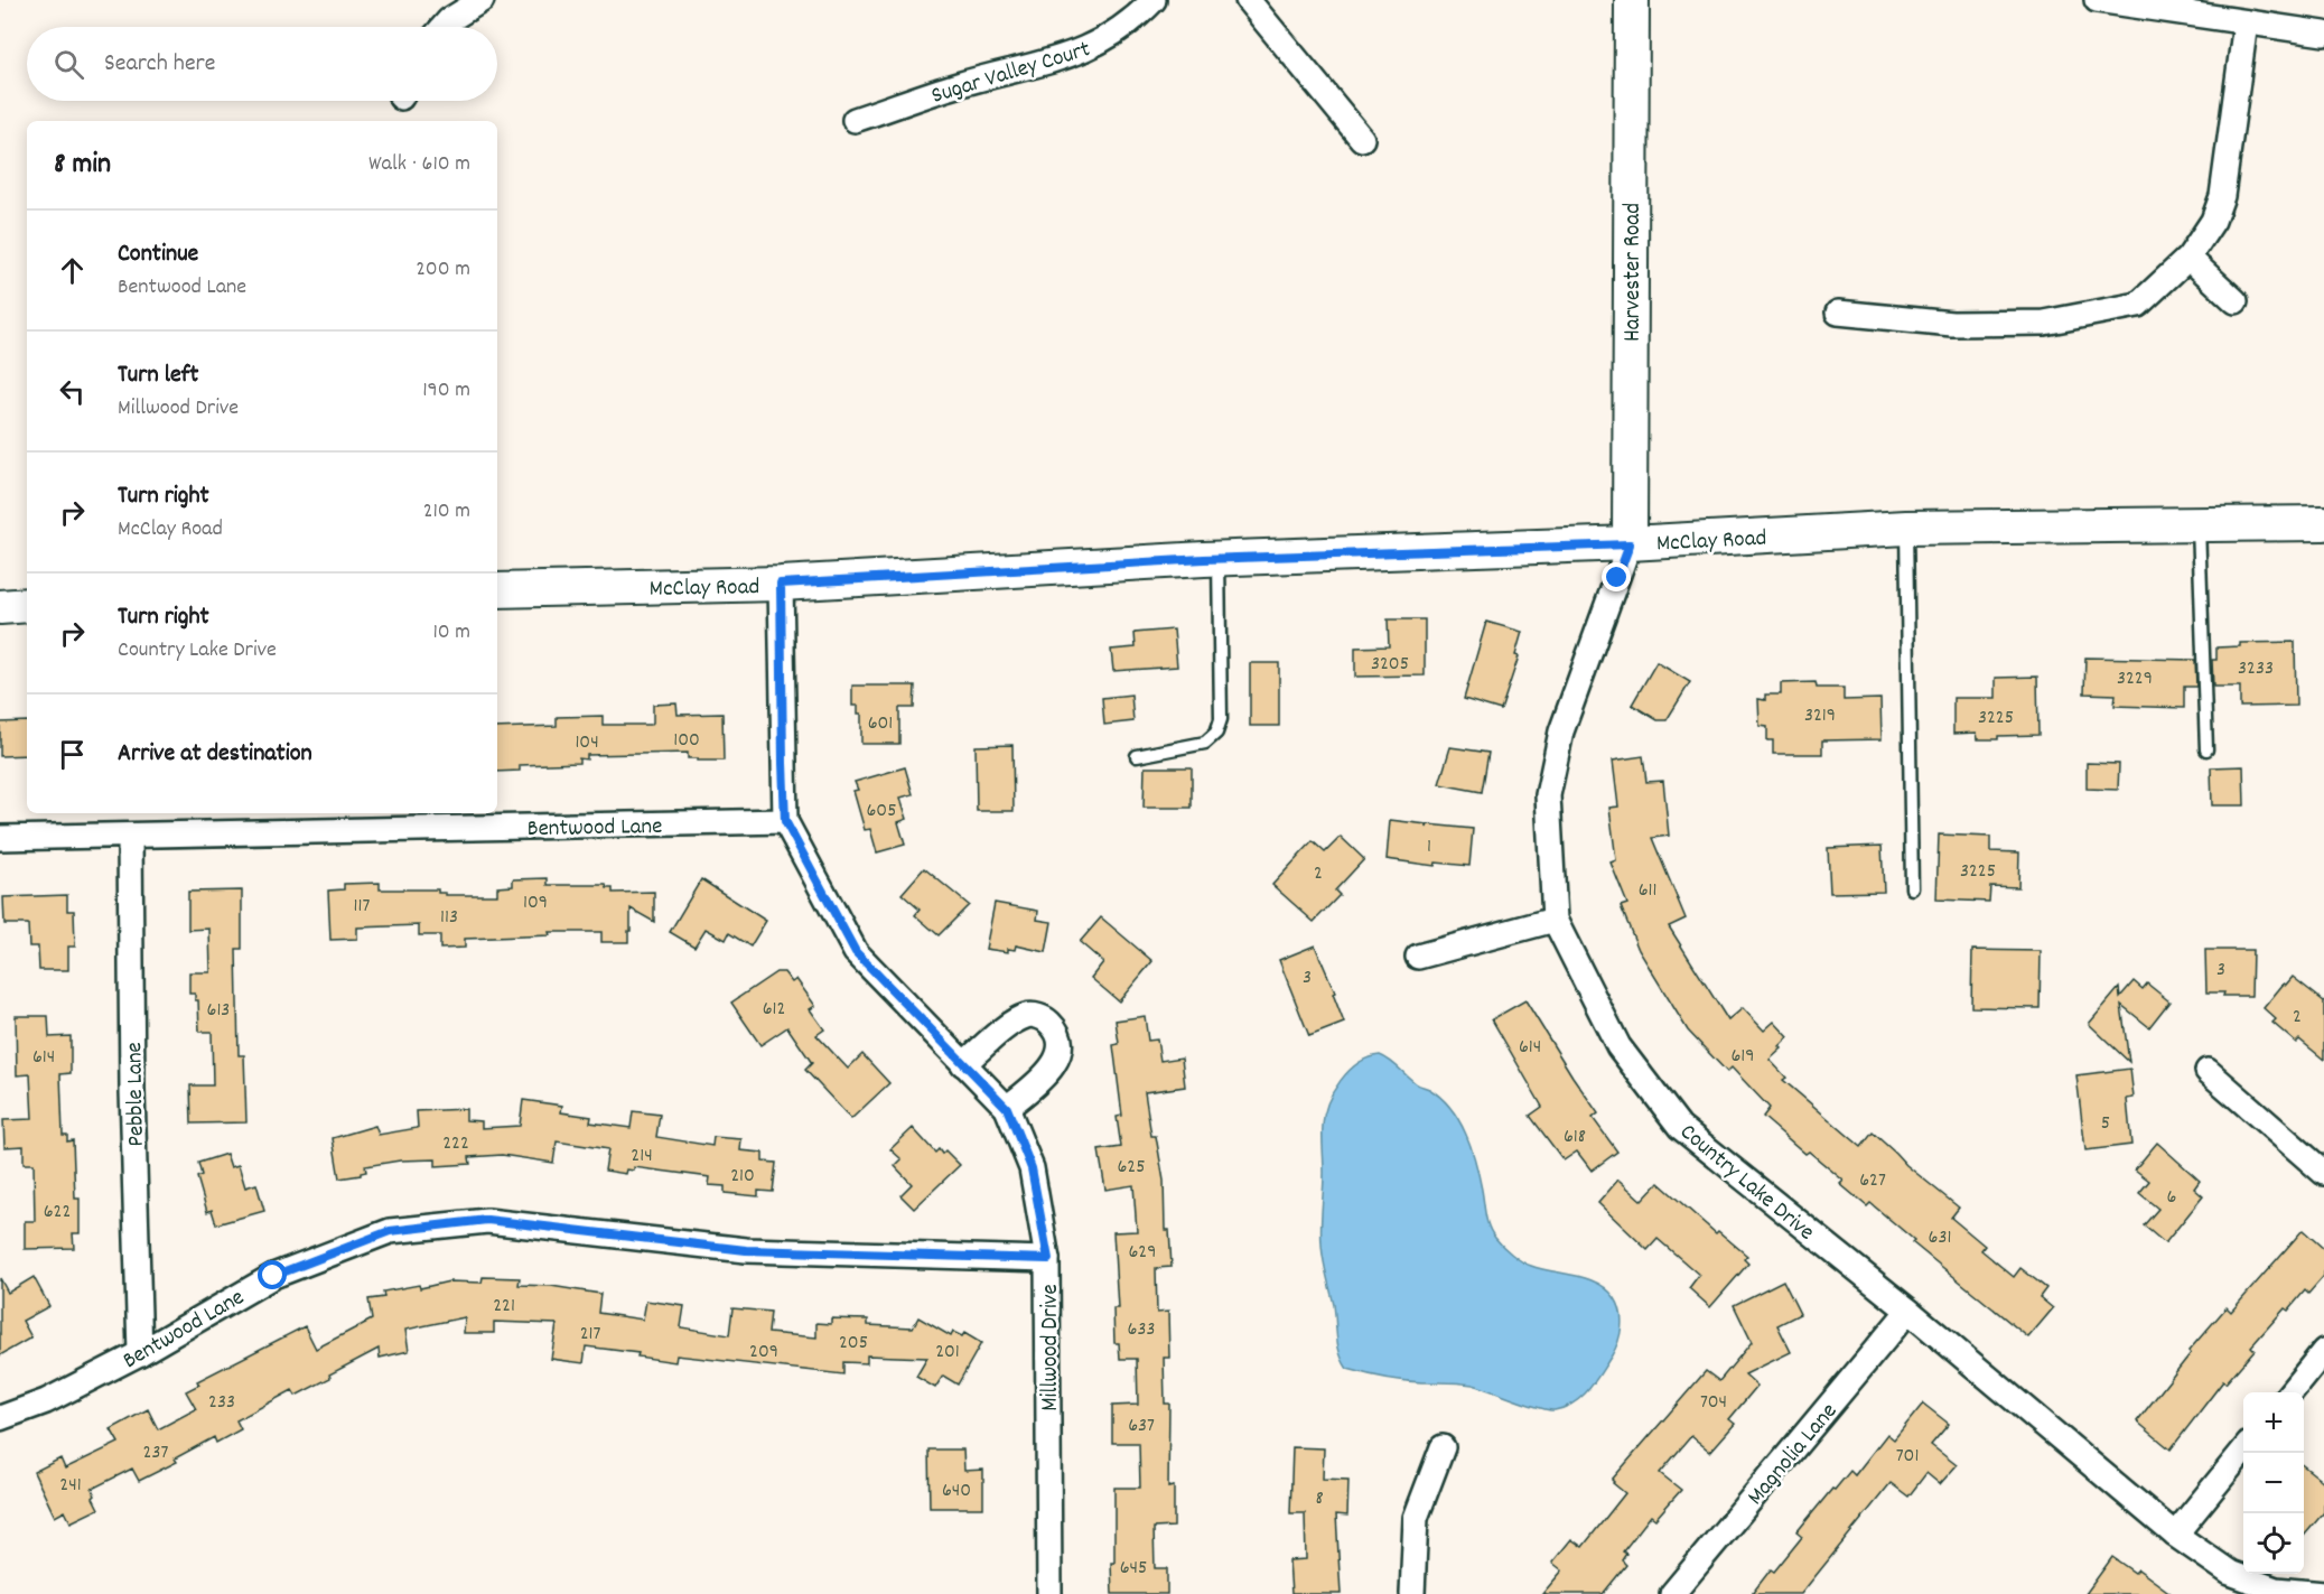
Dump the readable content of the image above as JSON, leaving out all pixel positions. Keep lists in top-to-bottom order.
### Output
{
  "streets": {
    "main road": ["Harvester Road", "McClay Road"],
    "street": [
      "Sugar Valley Court",
      "Bentwood Lane",
      "Pebble Lane",
      "Country Lake Drive",
      "Millwood Drive",
      "Magnolia Lane"
    ]
  },
  "crossings": [
    ["Harvester Road", "McClay Road"],
    ["Harvester Road", "Country Lake Drive"],
    ["McClay Road", "Country Lake Drive"],
    ["McClay Road", "Millwood Drive"],
    ["Bentwood Lane", "Pebble Lane"],
    ["Bentwood Lane", "Millwood Drive"],
    ["Country Lake Drive", "Magnolia Lane"]
  ],
  "house_numbers": [
    "3205",
    "3233",
    "3229",
    "3219",
    "3225",
    "601",
    "100",
    "104",
    "605",
    "1",
    "3225",
    "2",
    "611",
    "109",
    "117",
    "113",
    "3",
    "3",
    "612",
    "613",
    "2",
    "614",
    "619",
    "614",
    "5",
    "618",
    "222",
    "214",
    "625",
    "210",
    "627",
    "6",
    "622",
    "631",
    "629",
    "221",
    "633",
    "217",
    "205",
    "209",
    "201",
    "233",
    "704",
    "637",
    "237",
    "701",
    "241",
    "640",
    "8",
    "645"
  ],
  "page": {
    "search": "Search here",
    "heading": ["8 min", "Walk · 610 m"],
    "list": [
      ["Continue", "Bentwood Lane", "200 m"],
      ["Turn left", "Millwood Drive", "190 m"],
      ["Turn right", "McClay Road", "210 m"],
      ["Turn right", "Country Lake Drive", "10 m"],
      "Arrive at destination"
    ],
    "map_buttons": ["+", "−"]
  }
}
